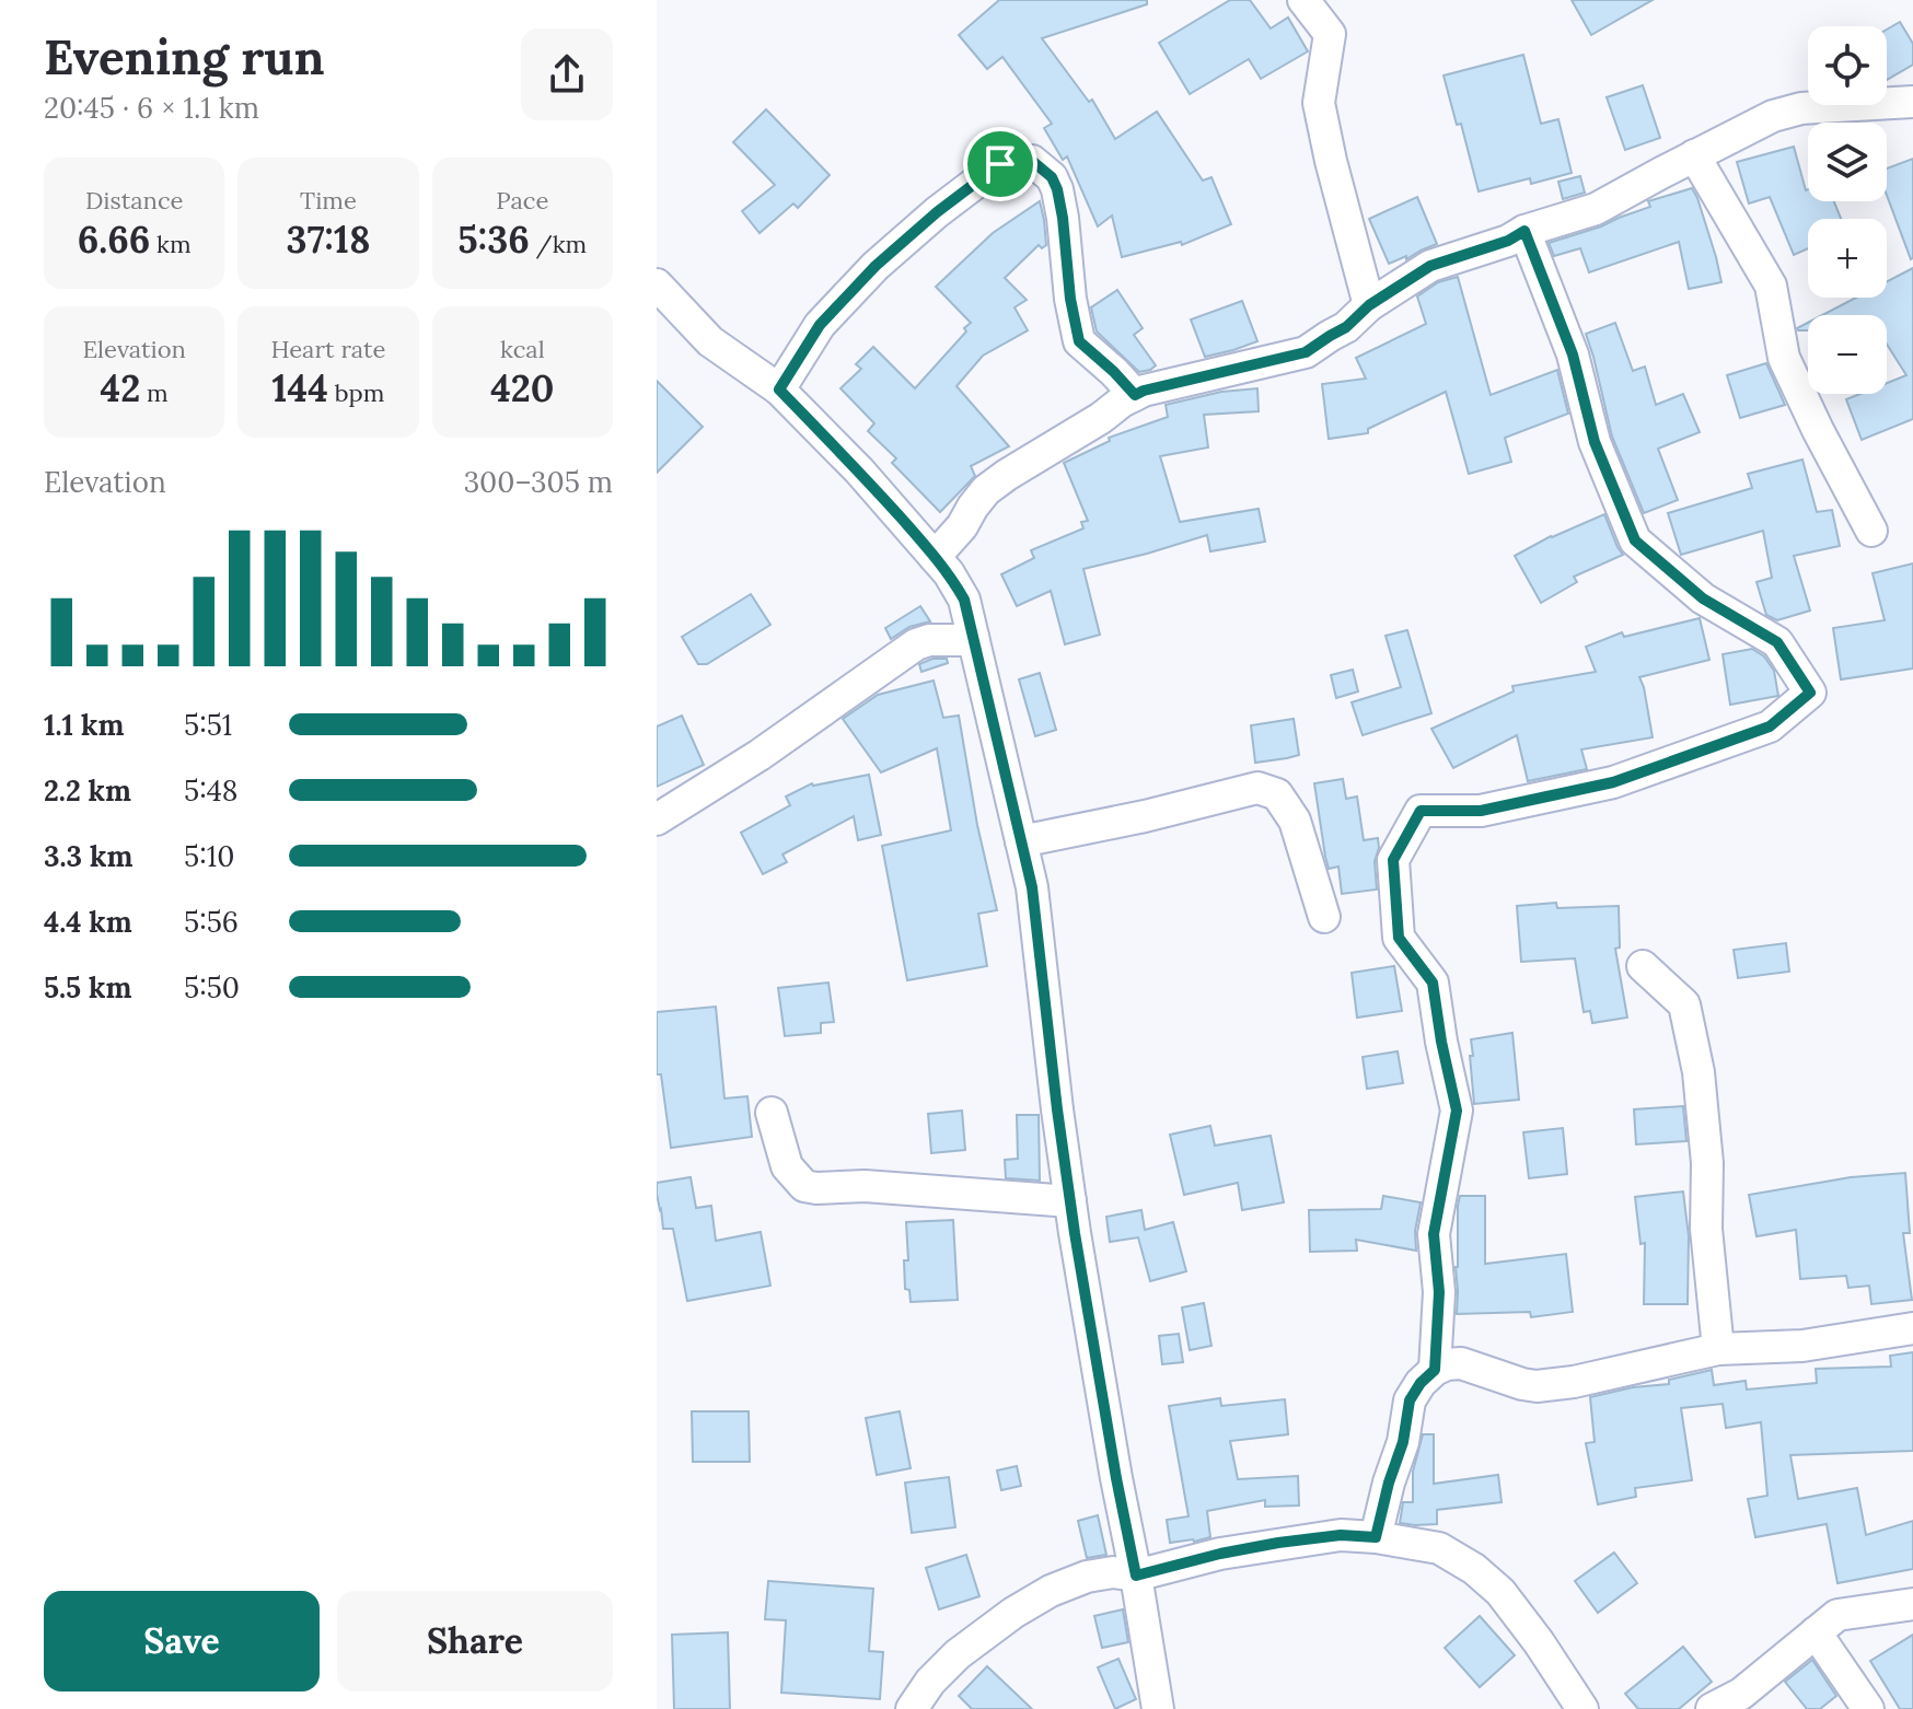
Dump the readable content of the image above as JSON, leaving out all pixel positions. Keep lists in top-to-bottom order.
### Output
{
  "page": {
    "heading": ["Evening run", "20:45 · 6 × 1.1 km"],
    "map_buttons": ["+", "−"],
    "stats": [
      ["Distance", "6.66 km"],
      ["Time", "37:18"],
      ["Pace", "5:36 /km"],
      ["Elevation", "42 m"],
      ["Heart rate", "144 bpm"],
      ["kcal", "420"]
    ],
    "chart": ["Elevation", "300–305 m"],
    "list": [
      {
        "name": "1.1 km",
        "note": "5:51"
      },
      {
        "name": "2.2 km",
        "note": "5:48"
      },
      {
        "name": "3.3 km",
        "note": "5:10"
      },
      {
        "name": "4.4 km",
        "note": "5:56"
      },
      {
        "name": "5.5 km",
        "note": "5:50"
      }
    ],
    "buttons": ["Save", "Share"]
  }
}
